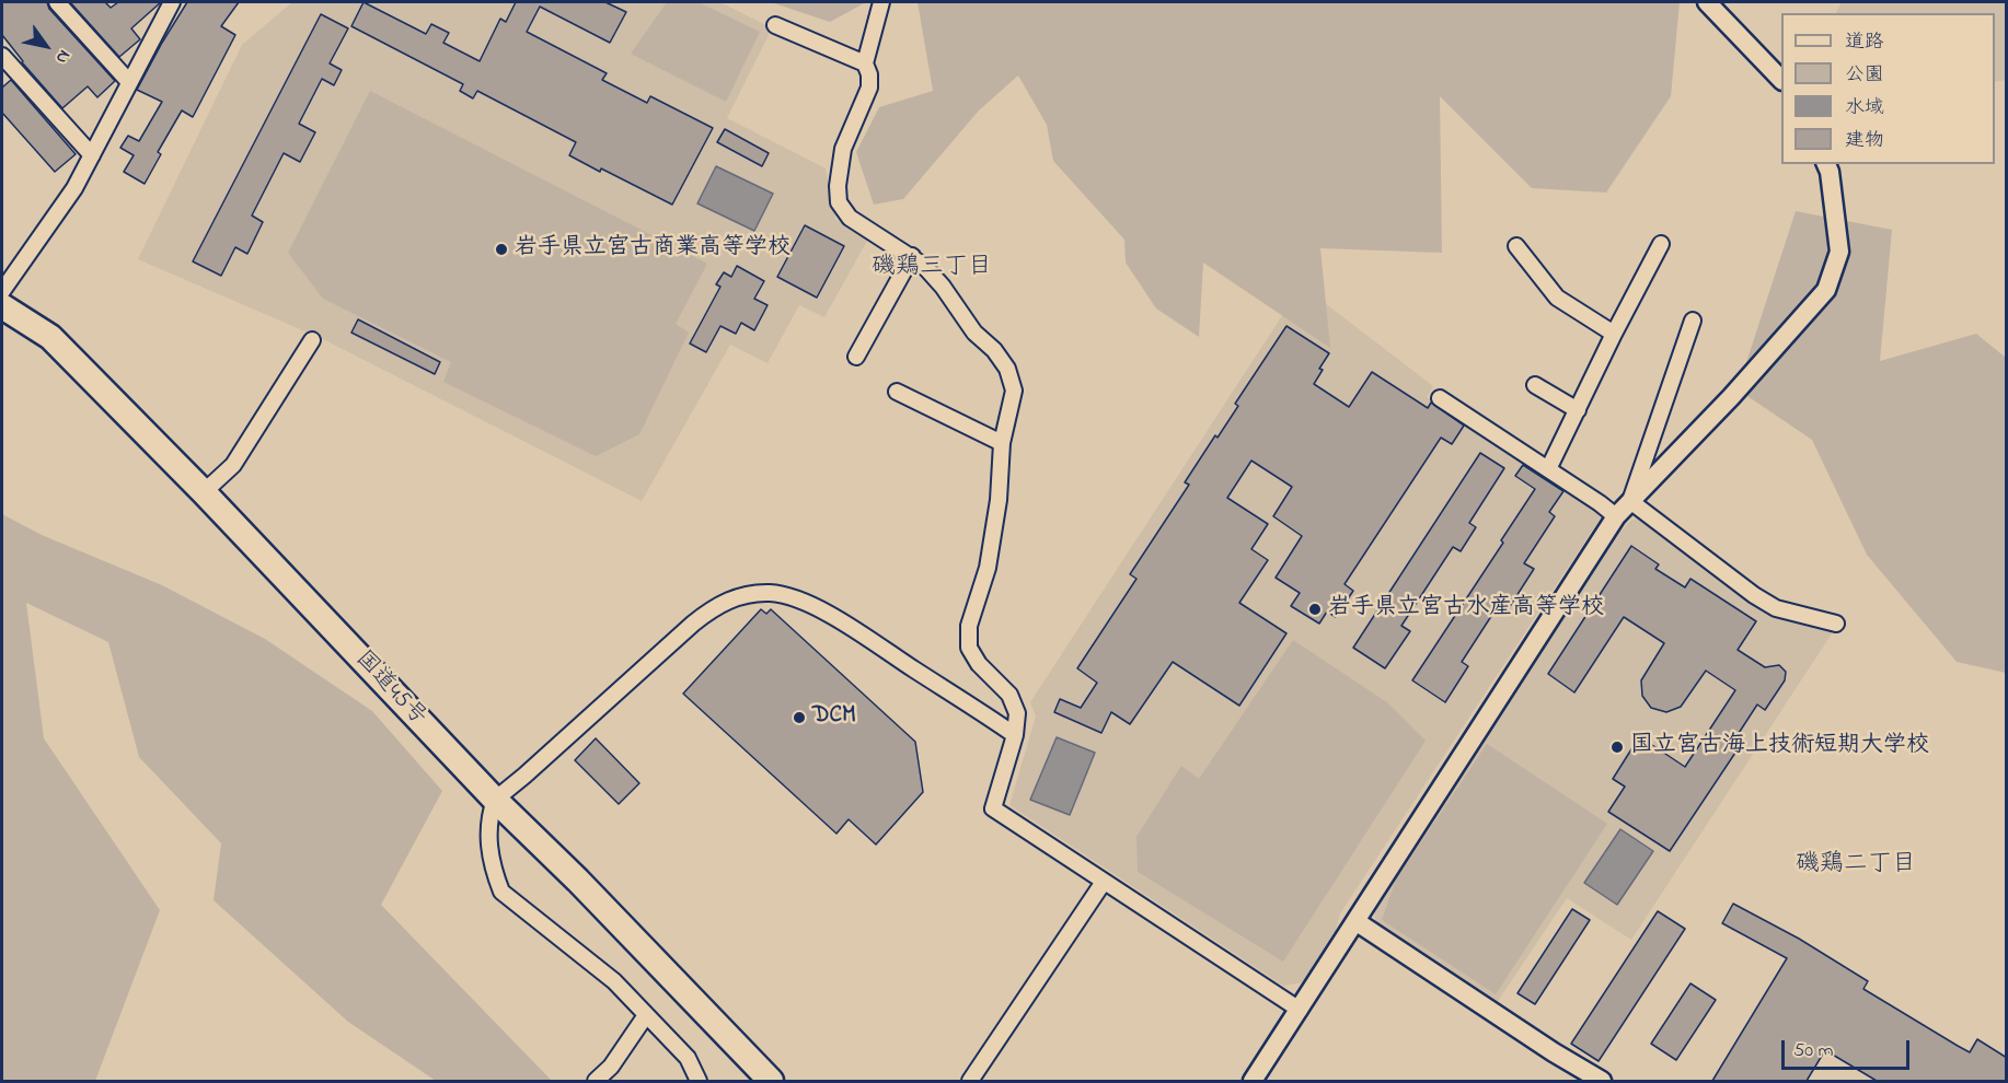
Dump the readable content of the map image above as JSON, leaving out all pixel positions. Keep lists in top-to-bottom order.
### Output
{
  "streets": {
    "highway": ["国道45号"]
  },
  "districts": ["磯鶏三丁目", "磯鶏二丁目"],
  "places": [
    "岩手県立宮古商業高等学校",
    "岩手県立宮古水産高等学校",
    "DCM",
    "国立宮古海上技術短期大学校"
  ],
  "legend": [
    "道路",
    "公園",
    "水域",
    "建物"
  ],
  "scale_bar": "50 m",
  "north": "bottom right"
}
